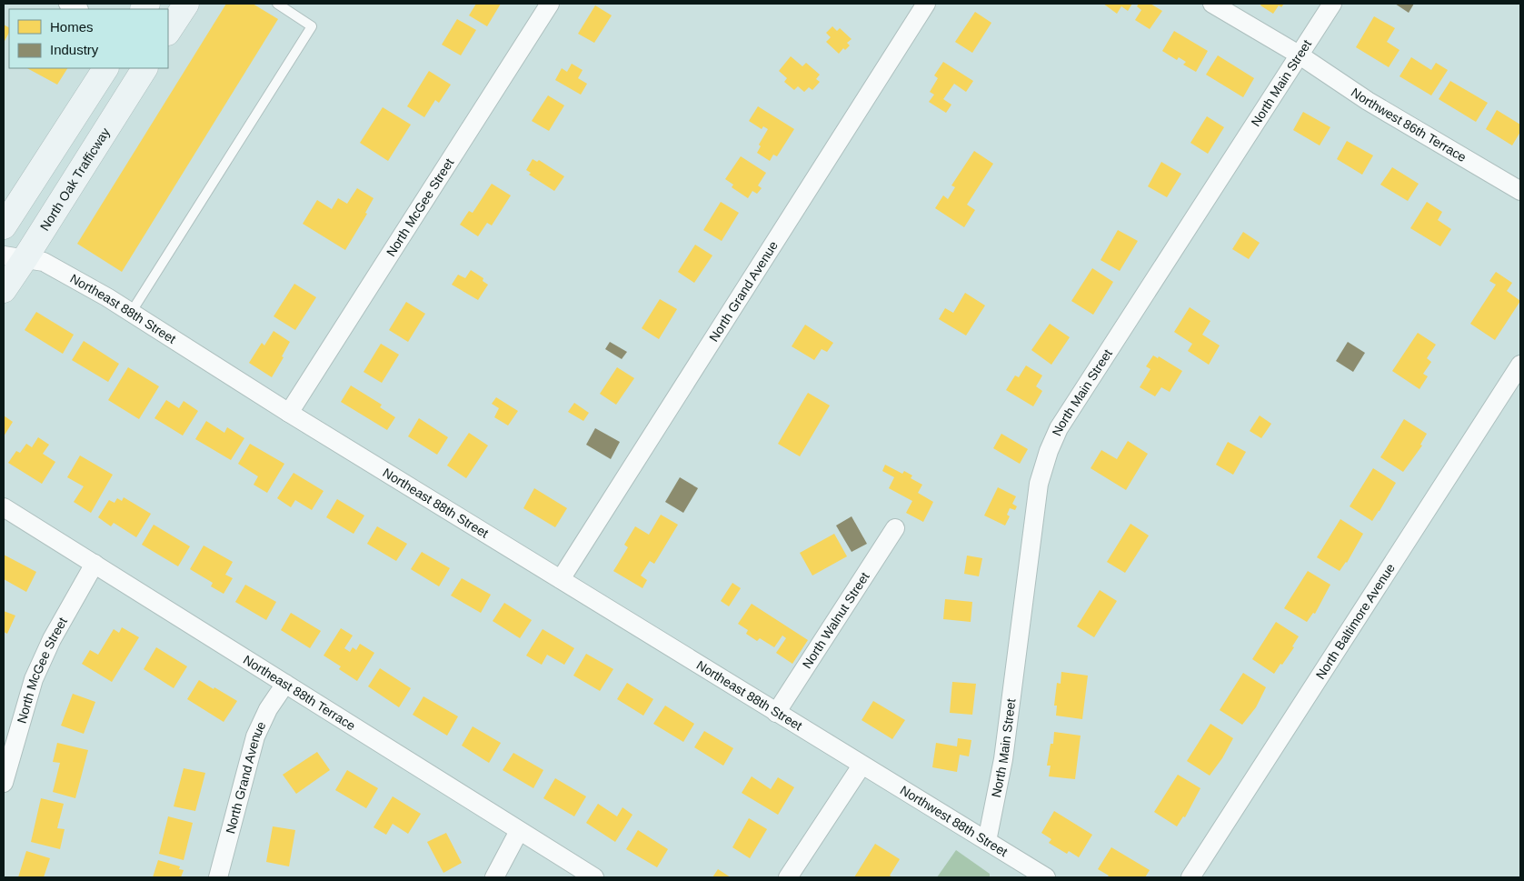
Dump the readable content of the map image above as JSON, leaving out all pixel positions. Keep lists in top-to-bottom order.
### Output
{
  "streets": {
    "main road": ["North Oak Trafficway"],
    "street": [
      "North Main Street",
      "Northwest 86th Terrace",
      "North McGee Street",
      "North Grand Avenue",
      "Northeast 88th Street",
      "North Walnut Street",
      "North Baltimore Avenue",
      "Northeast 88th Terrace",
      "Northwest 88th Street"
    ]
  },
  "crossings": [
    ["North Main Street", "Northwest 86th Terrace"],
    ["North Main Street", "Northwest 88th Street"],
    ["North Oak Trafficway", "Northeast 88th Street"],
    ["North McGee Street", "Northeast 88th Street"],
    ["North McGee Street", "Northeast 88th Terrace"],
    ["North Grand Avenue", "Northeast 88th Street"],
    ["North Grand Avenue", "Northeast 88th Terrace"],
    ["Northeast 88th Street", "North Walnut Street"],
    ["Northeast 88th Street", "Northwest 88th Street"]
  ],
  "legend": ["Homes", "Industry"]
}
